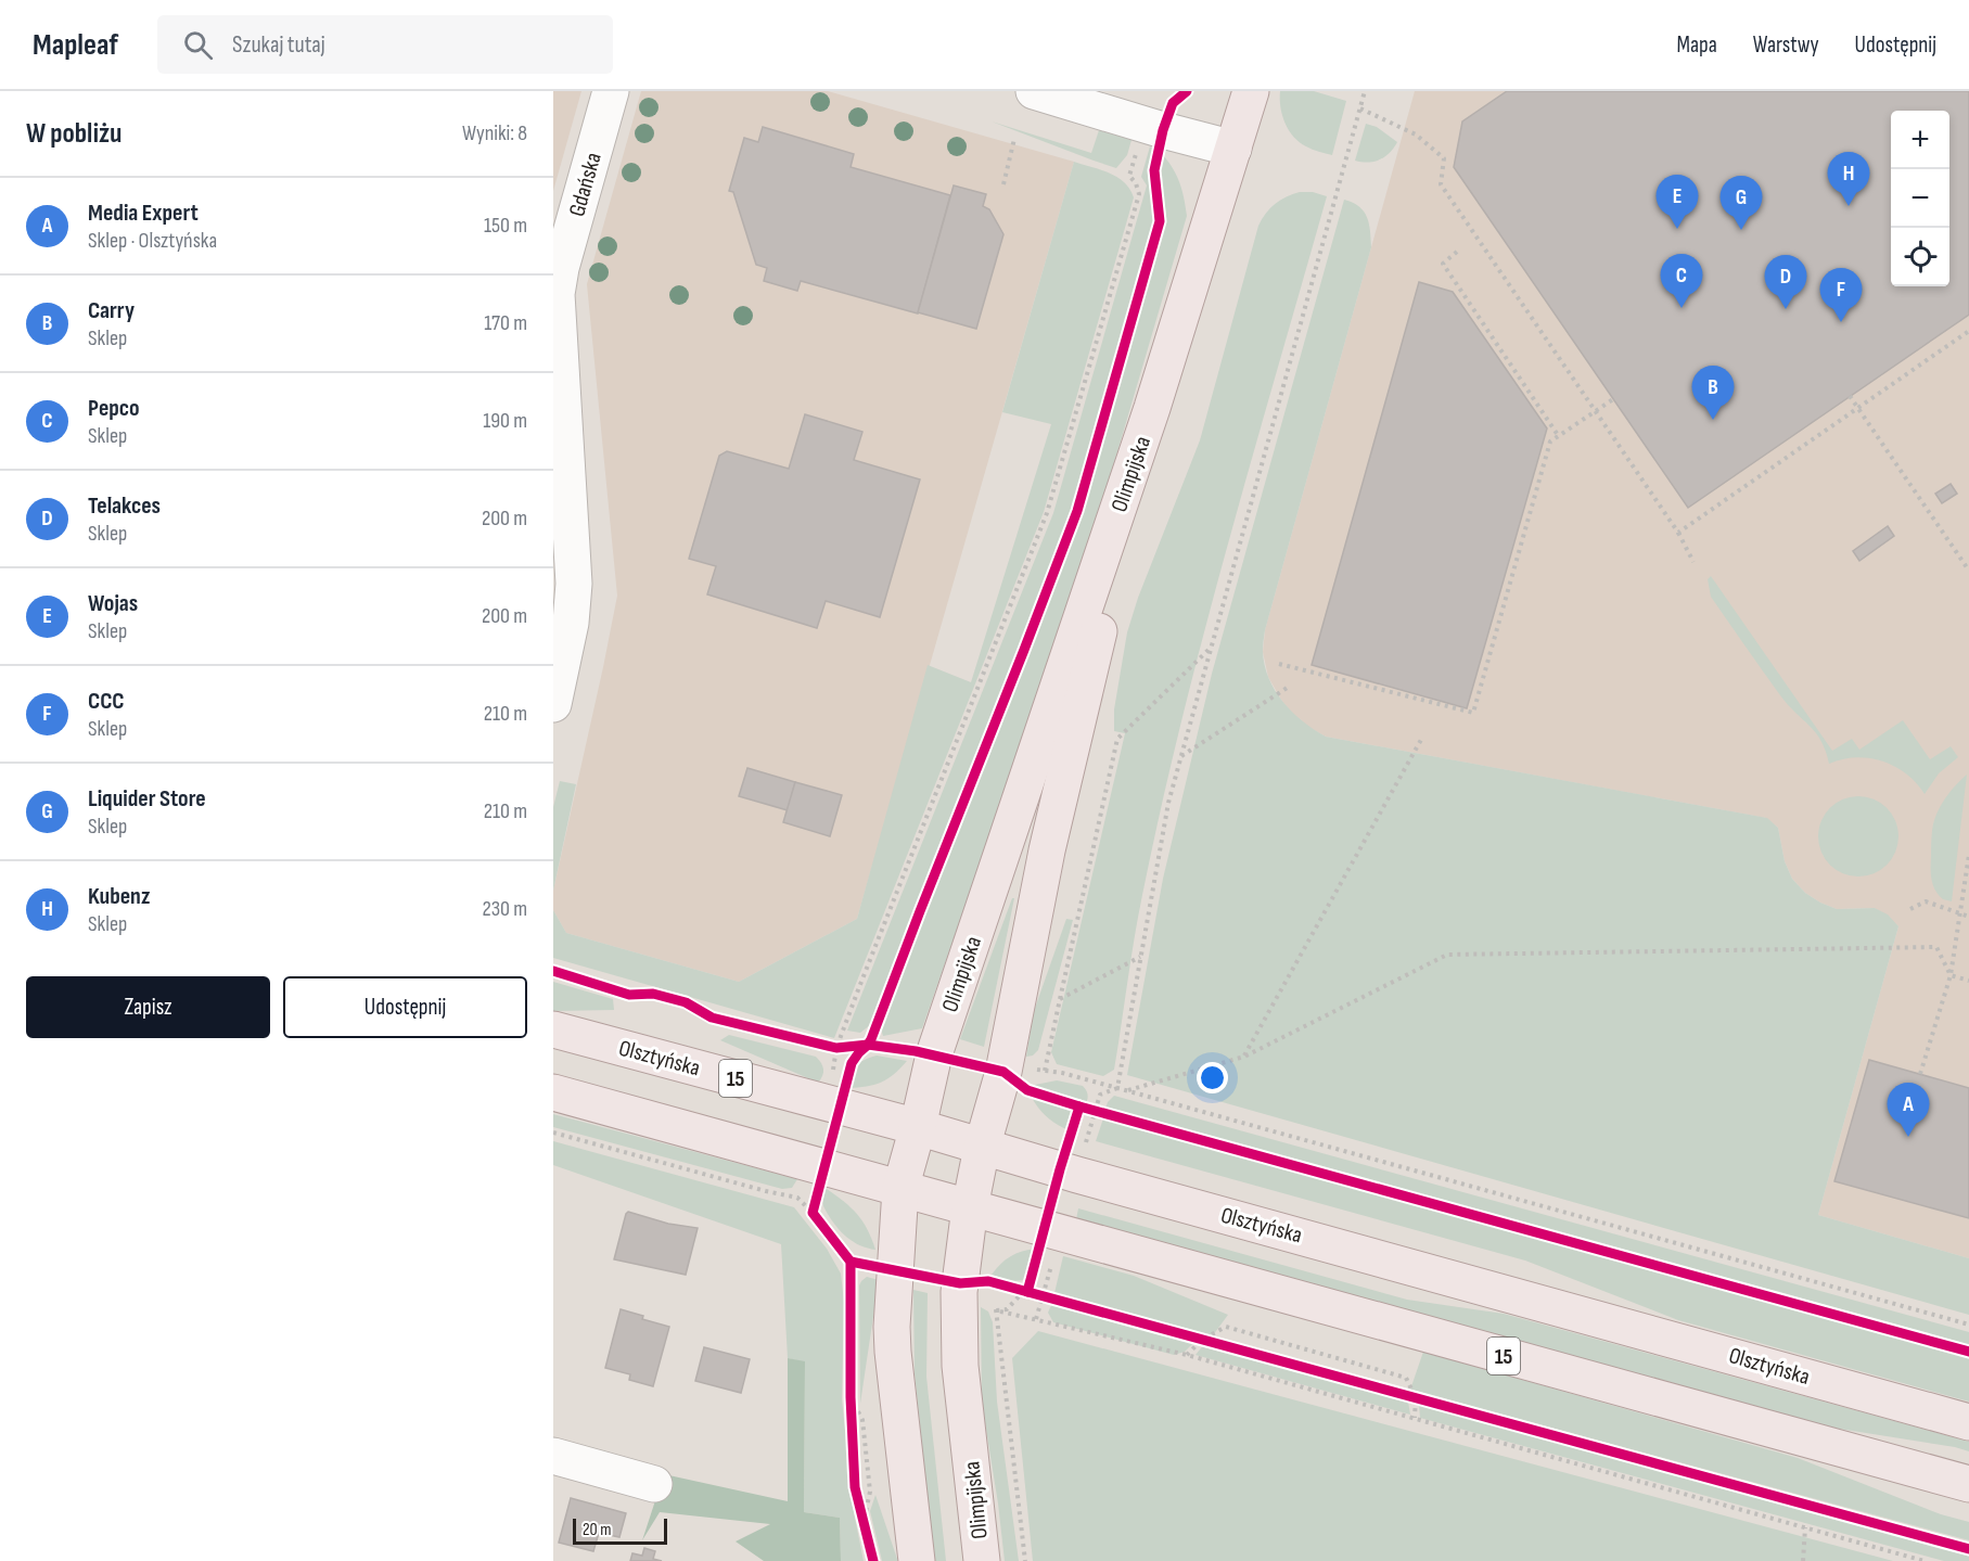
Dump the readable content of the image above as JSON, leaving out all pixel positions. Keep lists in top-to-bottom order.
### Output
{
  "streets": {
    "main road": ["Olimpijska", "Olsztyńska", "15"],
    "street": ["Gdańska"]
  },
  "crossings": [
    ["Olimpijska", "Olsztyńska"],
    ["Olimpijska", "15"]
  ],
  "scale_bar": "20 m",
  "page": {
    "header": "Mapleaf",
    "search": "Szukaj tutaj",
    "nav": ["Mapa", "Warstwy", "Udostępnij"],
    "heading": ["W pobliżu", "Wyniki: 8"],
    "map_buttons": ["+", "−"],
    "pins": [
      "H",
      "E",
      "G",
      "C",
      "D",
      "F",
      "B",
      "A"
    ],
    "list": [
      {
        "mark": "A",
        "name": "Media Expert",
        "note": "Sklep · Olsztyńska",
        "value": "150 m"
      },
      {
        "mark": "B",
        "name": "Carry",
        "note": "Sklep",
        "value": "170 m"
      },
      {
        "mark": "C",
        "name": "Pepco",
        "note": "Sklep",
        "value": "190 m"
      },
      {
        "mark": "D",
        "name": "Telakces",
        "note": "Sklep",
        "value": "200 m"
      },
      {
        "mark": "E",
        "name": "Wojas",
        "note": "Sklep",
        "value": "200 m"
      },
      {
        "mark": "F",
        "name": "CCC",
        "note": "Sklep",
        "value": "210 m"
      },
      {
        "mark": "G",
        "name": "Liquider Store",
        "note": "Sklep",
        "value": "210 m"
      },
      {
        "mark": "H",
        "name": "Kubenz",
        "note": "Sklep",
        "value": "230 m"
      }
    ],
    "buttons": ["Zapisz", "Udostępnij"],
    "scale": "20 m"
  }
}
